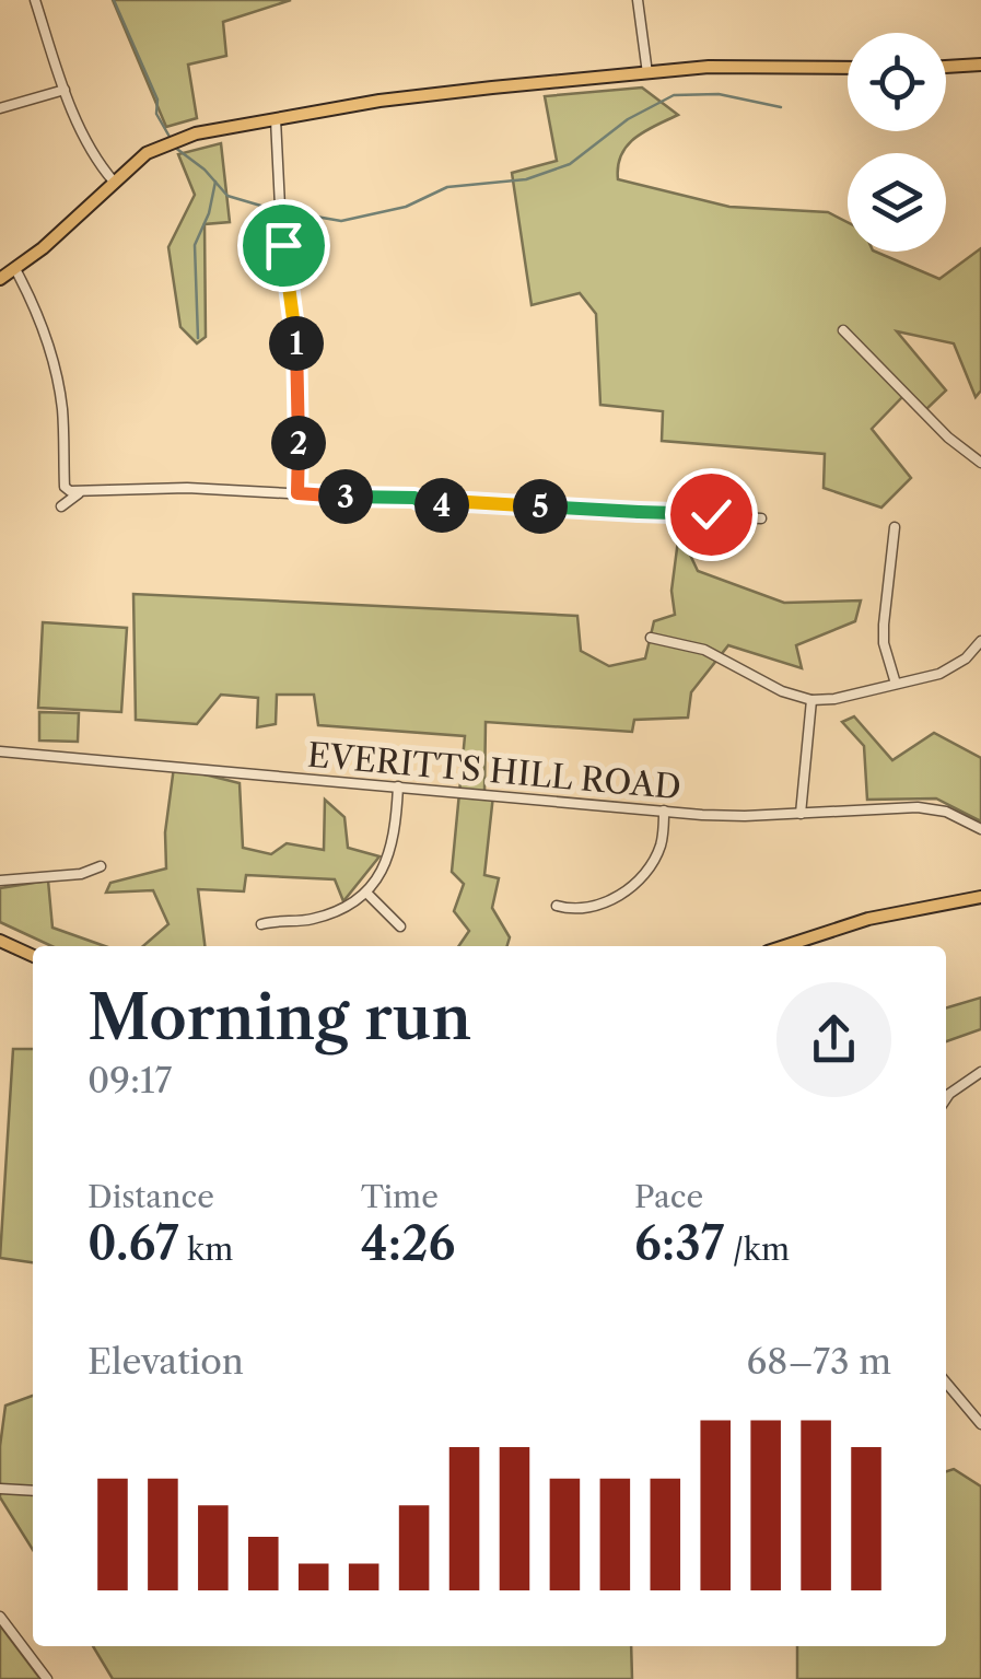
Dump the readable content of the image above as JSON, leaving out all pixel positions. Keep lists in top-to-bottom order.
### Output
{
  "streets": {
    "street": ["EVERITTS HILL ROAD"]
  },
  "page": {
    "pins": [
      "1",
      "2",
      "3",
      "4",
      "5"
    ],
    "heading": ["Morning run", "09:17"],
    "stats": [
      ["Distance", "0.67 km"],
      ["Time", "4:26"],
      ["Pace", "6:37 /km"]
    ],
    "chart": ["Elevation", "68–73 m"]
  }
}
